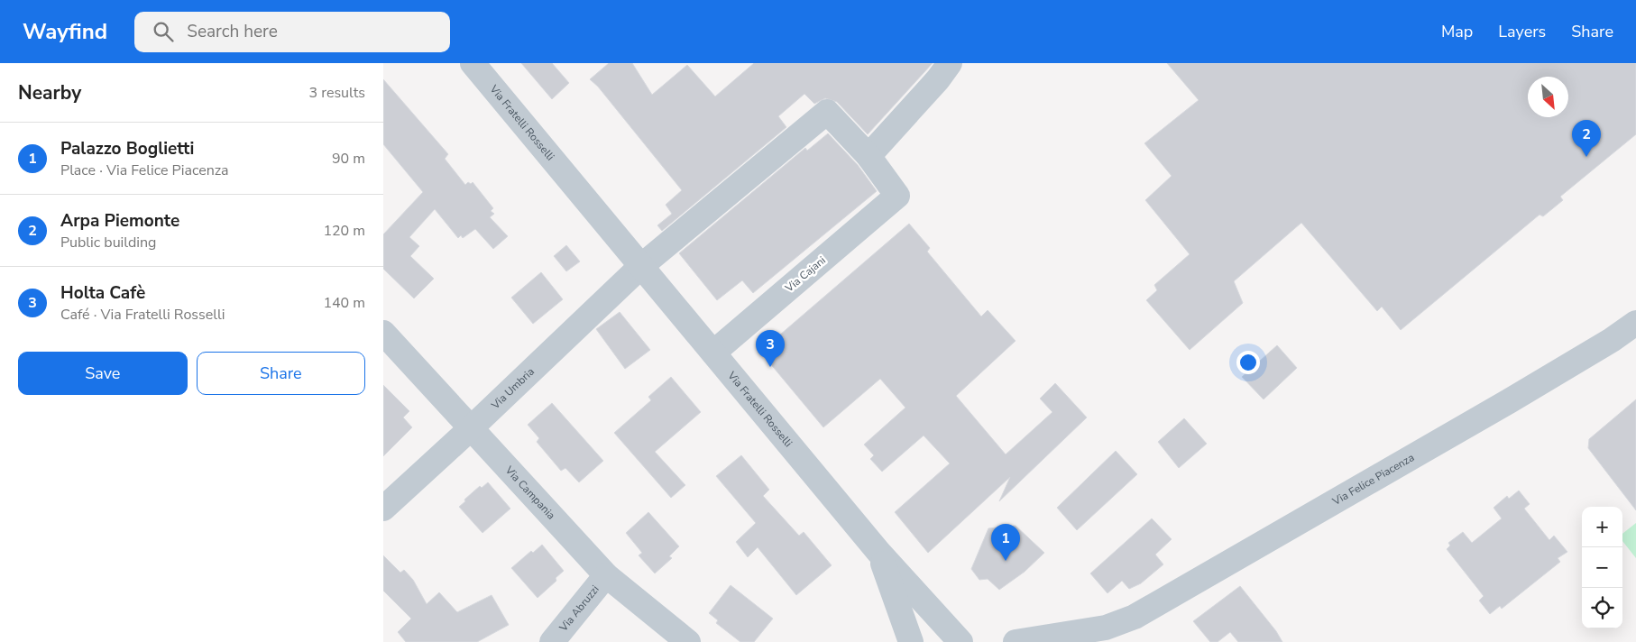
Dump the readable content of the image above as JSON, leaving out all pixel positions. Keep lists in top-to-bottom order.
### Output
{
  "streets": {
    "street": [
      "Via Fratelli Rosselli",
      "Via Cajani",
      "Via Umbria",
      "Via Felice Piacenza",
      "Via Campania",
      "Via Abruzzi"
    ]
  },
  "crossings": [
    ["Via Fratelli Rosselli", "Via Cajani"],
    ["Via Fratelli Rosselli", "Via Umbria"],
    ["Via Umbria", "Via Campania"],
    ["Via Campania", "Via Abruzzi"]
  ],
  "north": "bottom right",
  "page": {
    "header": "Wayfind",
    "search": "Search here",
    "nav": ["Map", "Layers", "Share"],
    "heading": ["Nearby", "3 results"],
    "pins": ["2", "3", "1"],
    "list": [
      {
        "mark": "1",
        "name": "Palazzo Boglietti",
        "note": "Place · Via Felice Piacenza",
        "value": "90 m"
      },
      {
        "mark": "2",
        "name": "Arpa Piemonte",
        "note": "Public building",
        "value": "120 m"
      },
      {
        "mark": "3",
        "name": "Holta Cafè",
        "note": "Café · Via Fratelli Rosselli",
        "value": "140 m"
      }
    ],
    "buttons": ["Save", "Share"],
    "map_buttons": ["+", "−"]
  }
}
